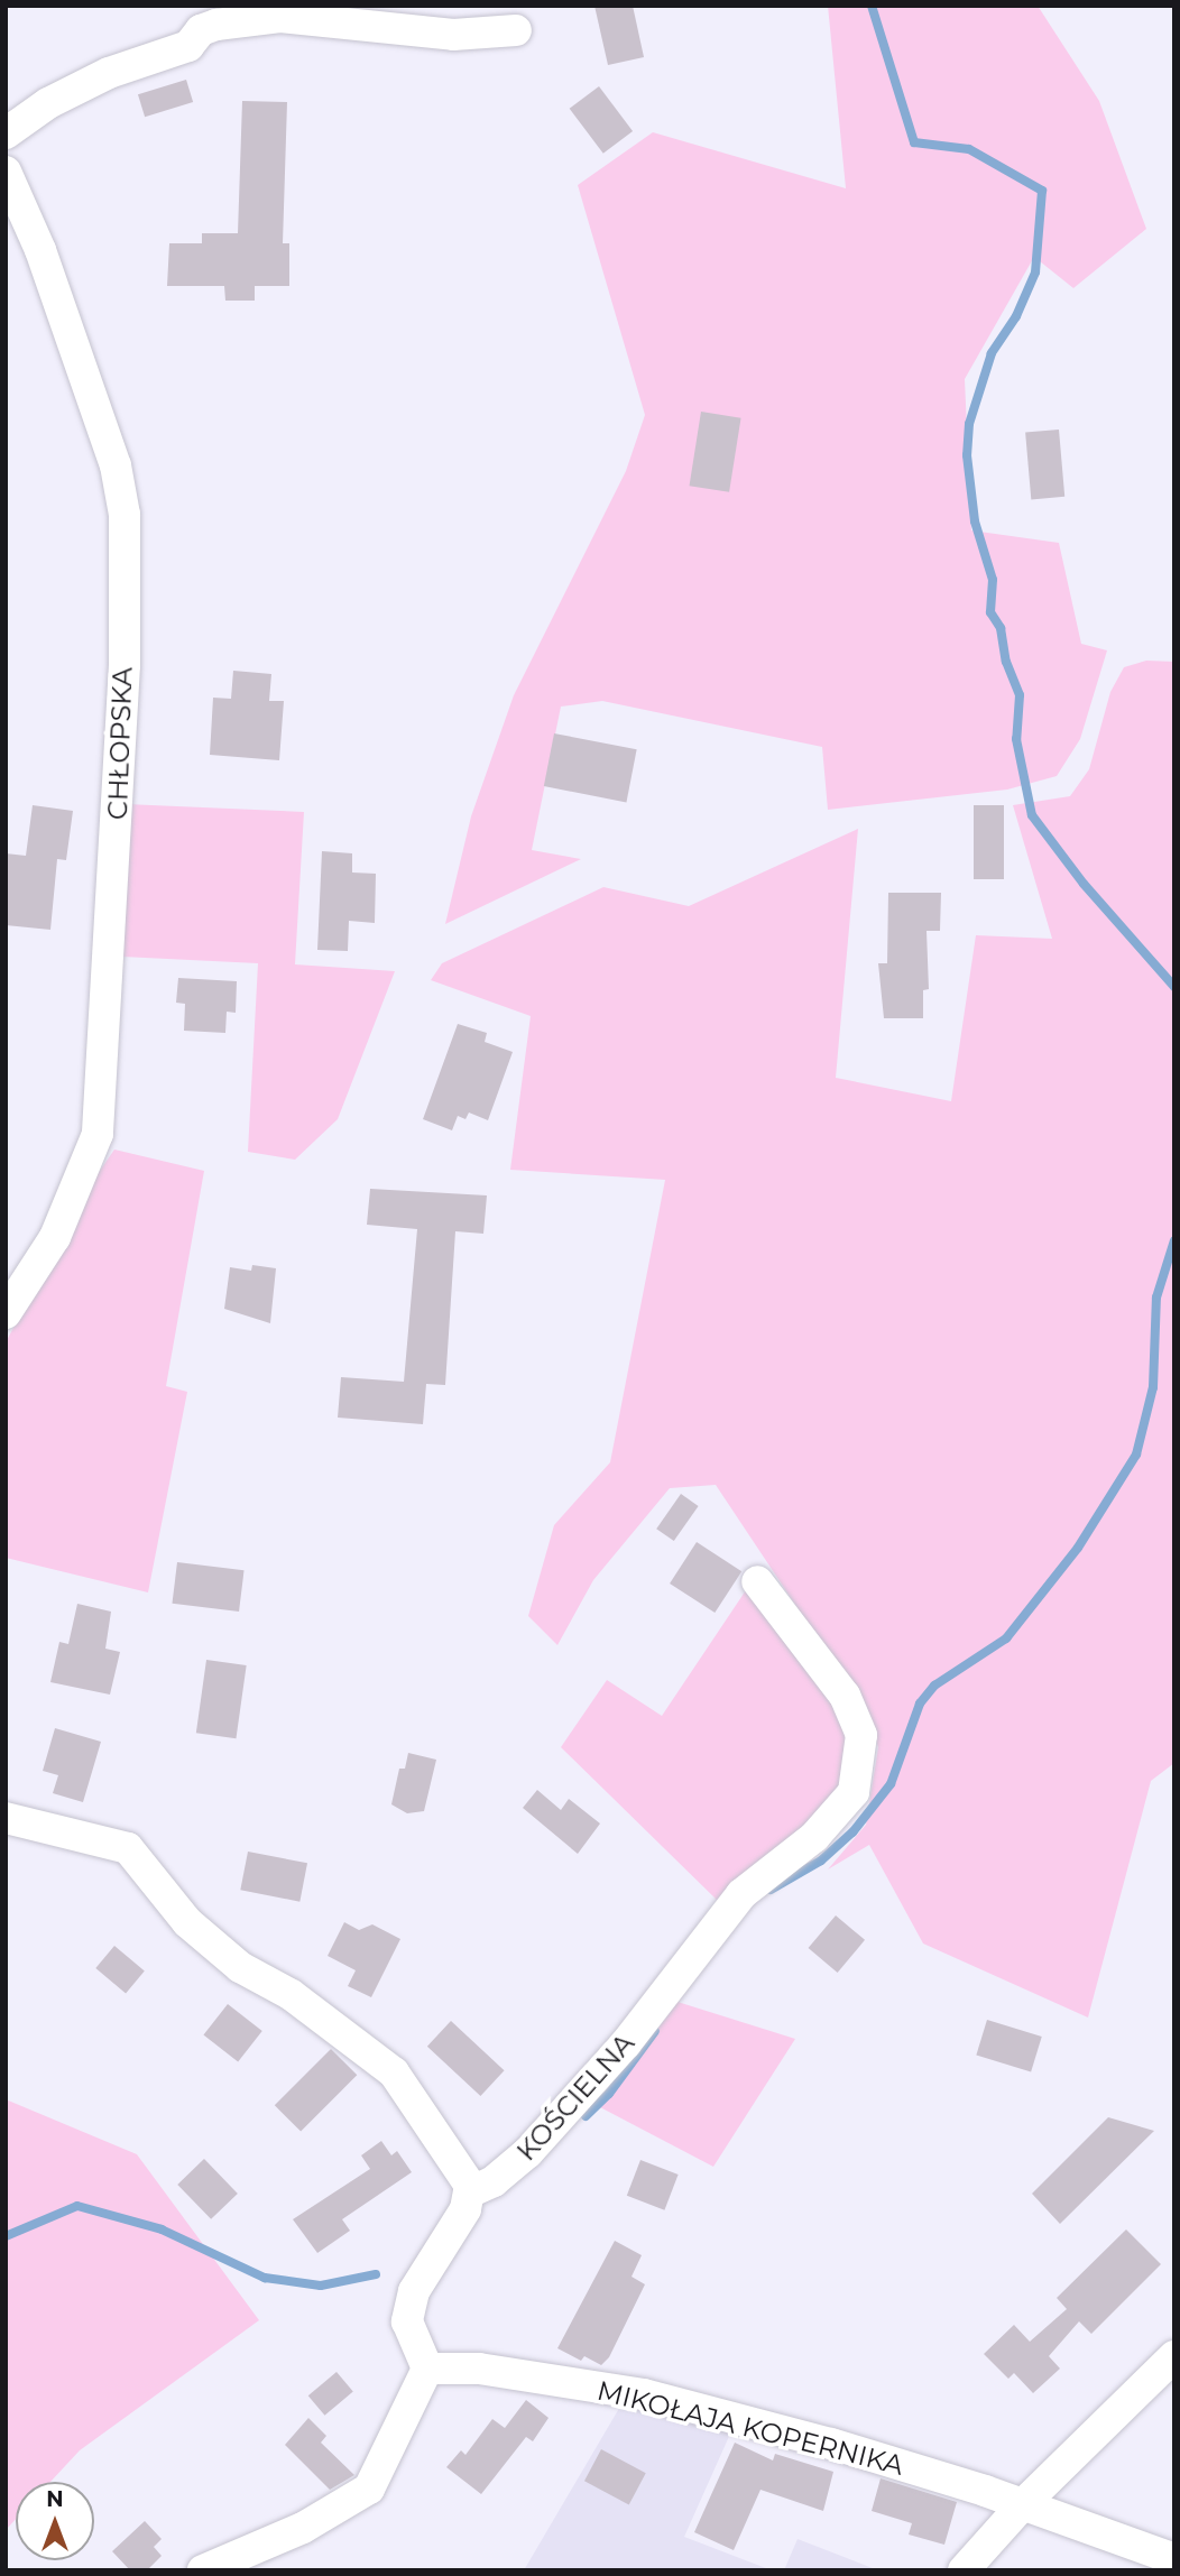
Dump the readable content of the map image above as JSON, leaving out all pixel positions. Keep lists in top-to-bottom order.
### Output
{
  "streets": {
    "street": ["CHŁOPSKA", "KOŚCIELNA", "MIKOŁAJA KOPERNIKA"]
  },
  "north": "top"
}
